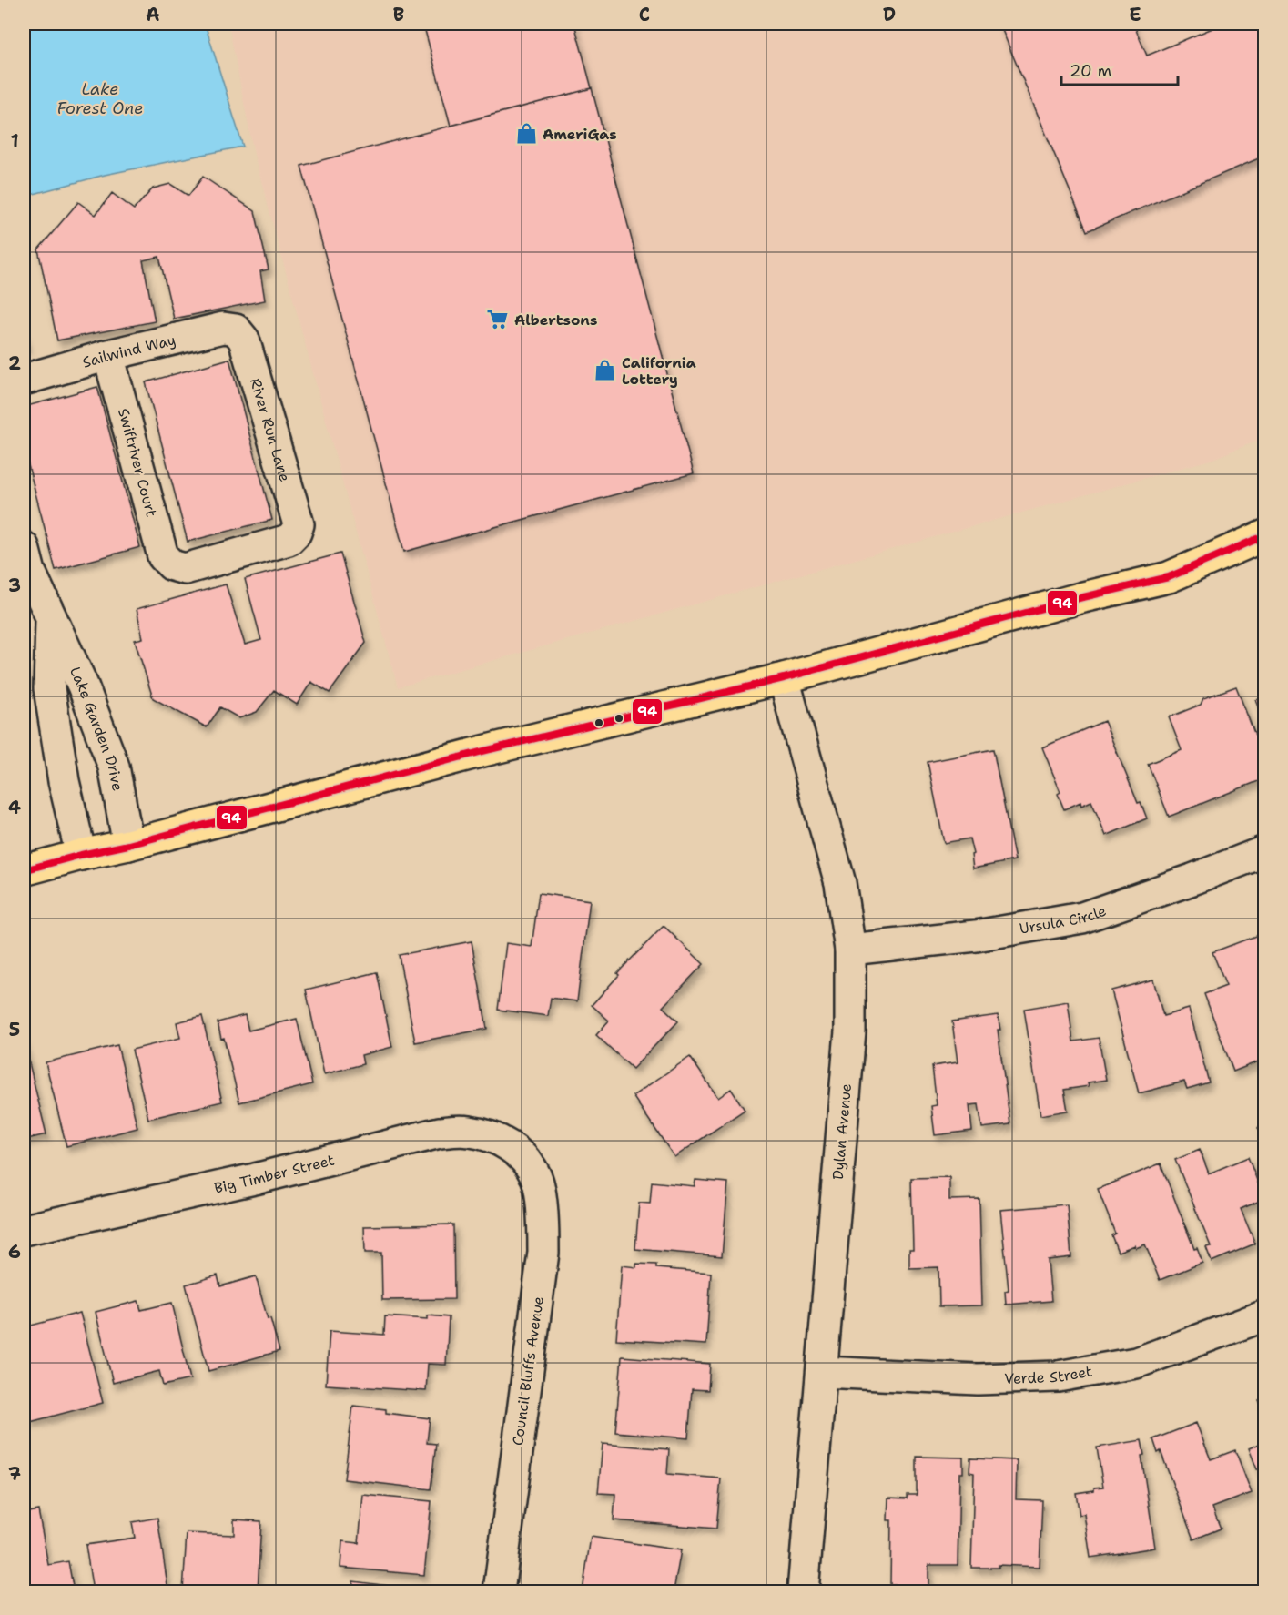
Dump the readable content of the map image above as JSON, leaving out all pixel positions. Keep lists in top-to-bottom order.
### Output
{
  "streets": {
    "street": [
      "Sailwind Way",
      "River Run Lane",
      "Swiftriver Court",
      "Lake Garden Drive",
      "Ursula Circle",
      "Dylan Avenue",
      "Big Timber Street",
      "Council Bluffs Avenue",
      "Verde Street"
    ]
  },
  "crossings": [
    ["Sailwind Way", "River Run Lane"],
    ["Sailwind Way", "Swiftriver Court"],
    ["River Run Lane", "Swiftriver Court"],
    ["Ursula Circle", "Dylan Avenue"],
    ["Dylan Avenue", "Verde Street"],
    ["Big Timber Street", "Council Bluffs Avenue"]
  ],
  "water": ["Lake Forest One"],
  "places": {
    "shop": ["AmeriGas", "California Lottery"],
    "supermarket": ["Albertsons"]
  },
  "lines": ["transit line 94"],
  "scale_bar": "20 m",
  "grid": {
    "columns": [
      "A",
      "B",
      "C",
      "D",
      "E"
    ],
    "rows": [
      "1",
      "2",
      "3",
      "4",
      "5",
      "6",
      "7"
    ]
  }
}
